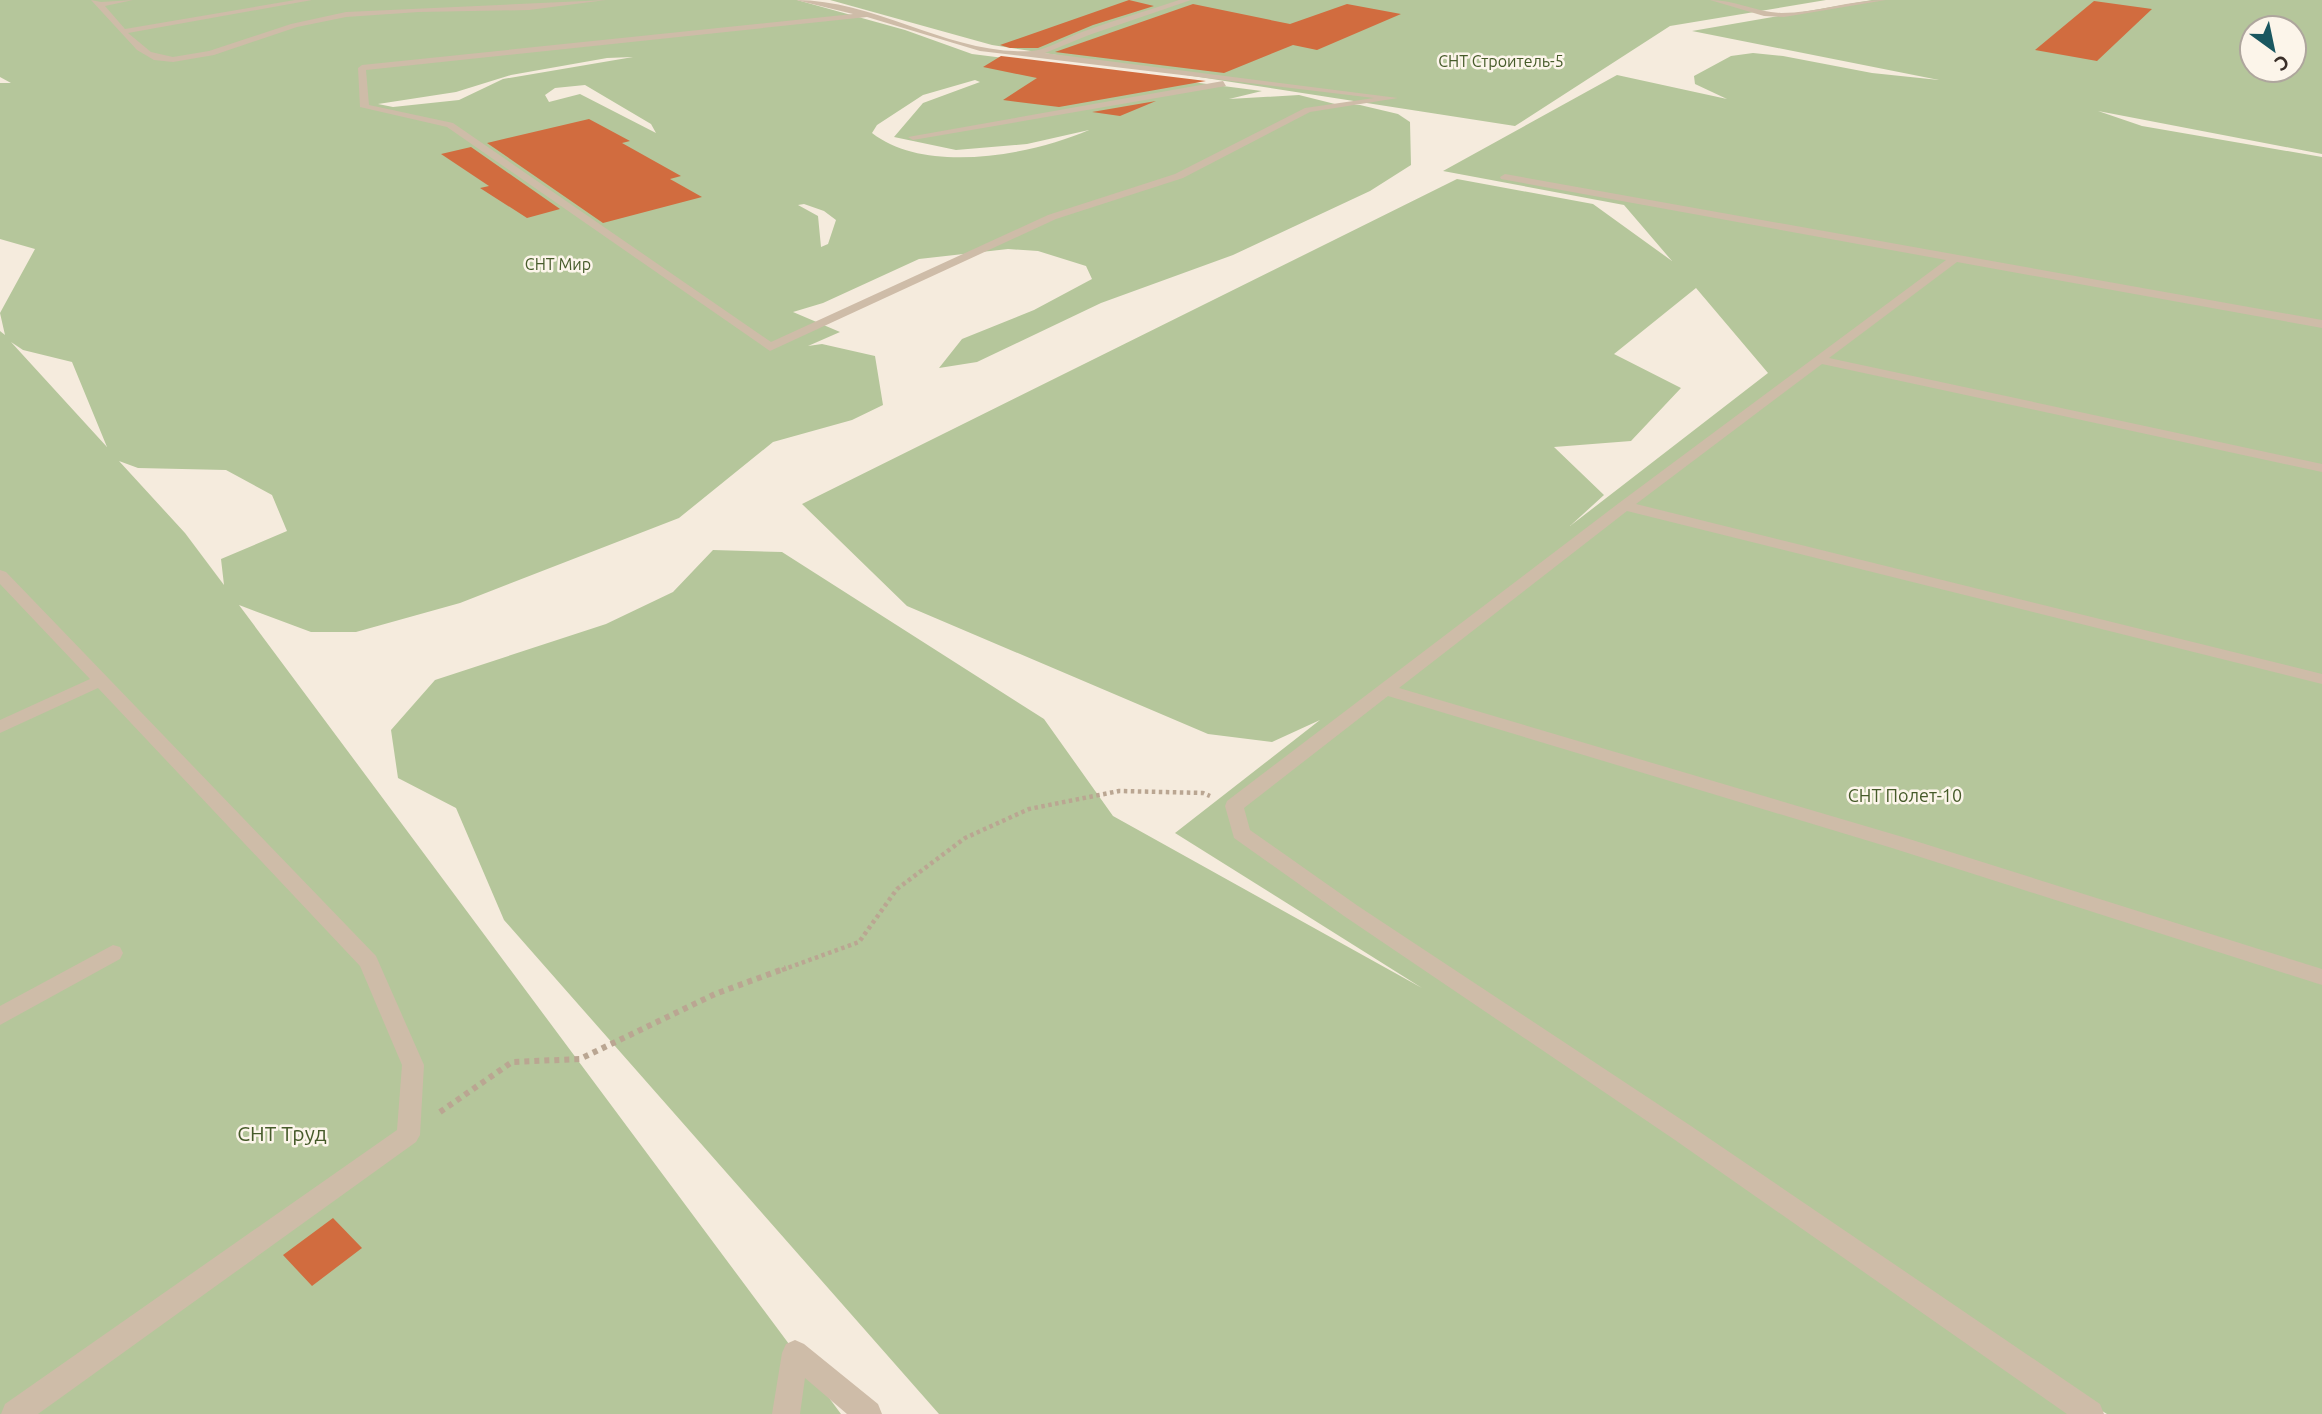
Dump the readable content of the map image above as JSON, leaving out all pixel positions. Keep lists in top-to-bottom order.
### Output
{
  "parks": [
    "СНТ Строитель-5",
    "СНТ Мир",
    "СНТ Полет-10",
    "СНТ Труд"
  ],
  "north": "bottom right"
}
